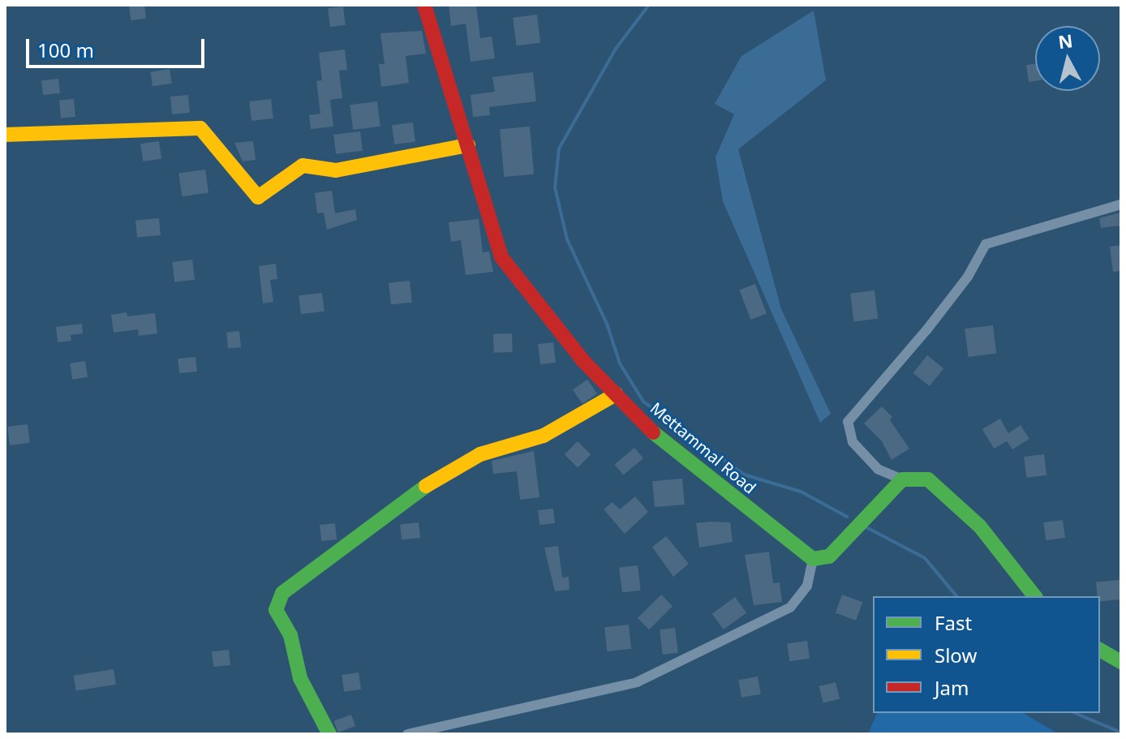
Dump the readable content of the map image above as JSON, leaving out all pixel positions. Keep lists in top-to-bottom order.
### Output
{
  "streets": {
    "street": ["Mettammal Road"]
  },
  "legend": ["Fast", "Slow", "Jam"],
  "scale_bar": "100 m",
  "north": "top"
}
